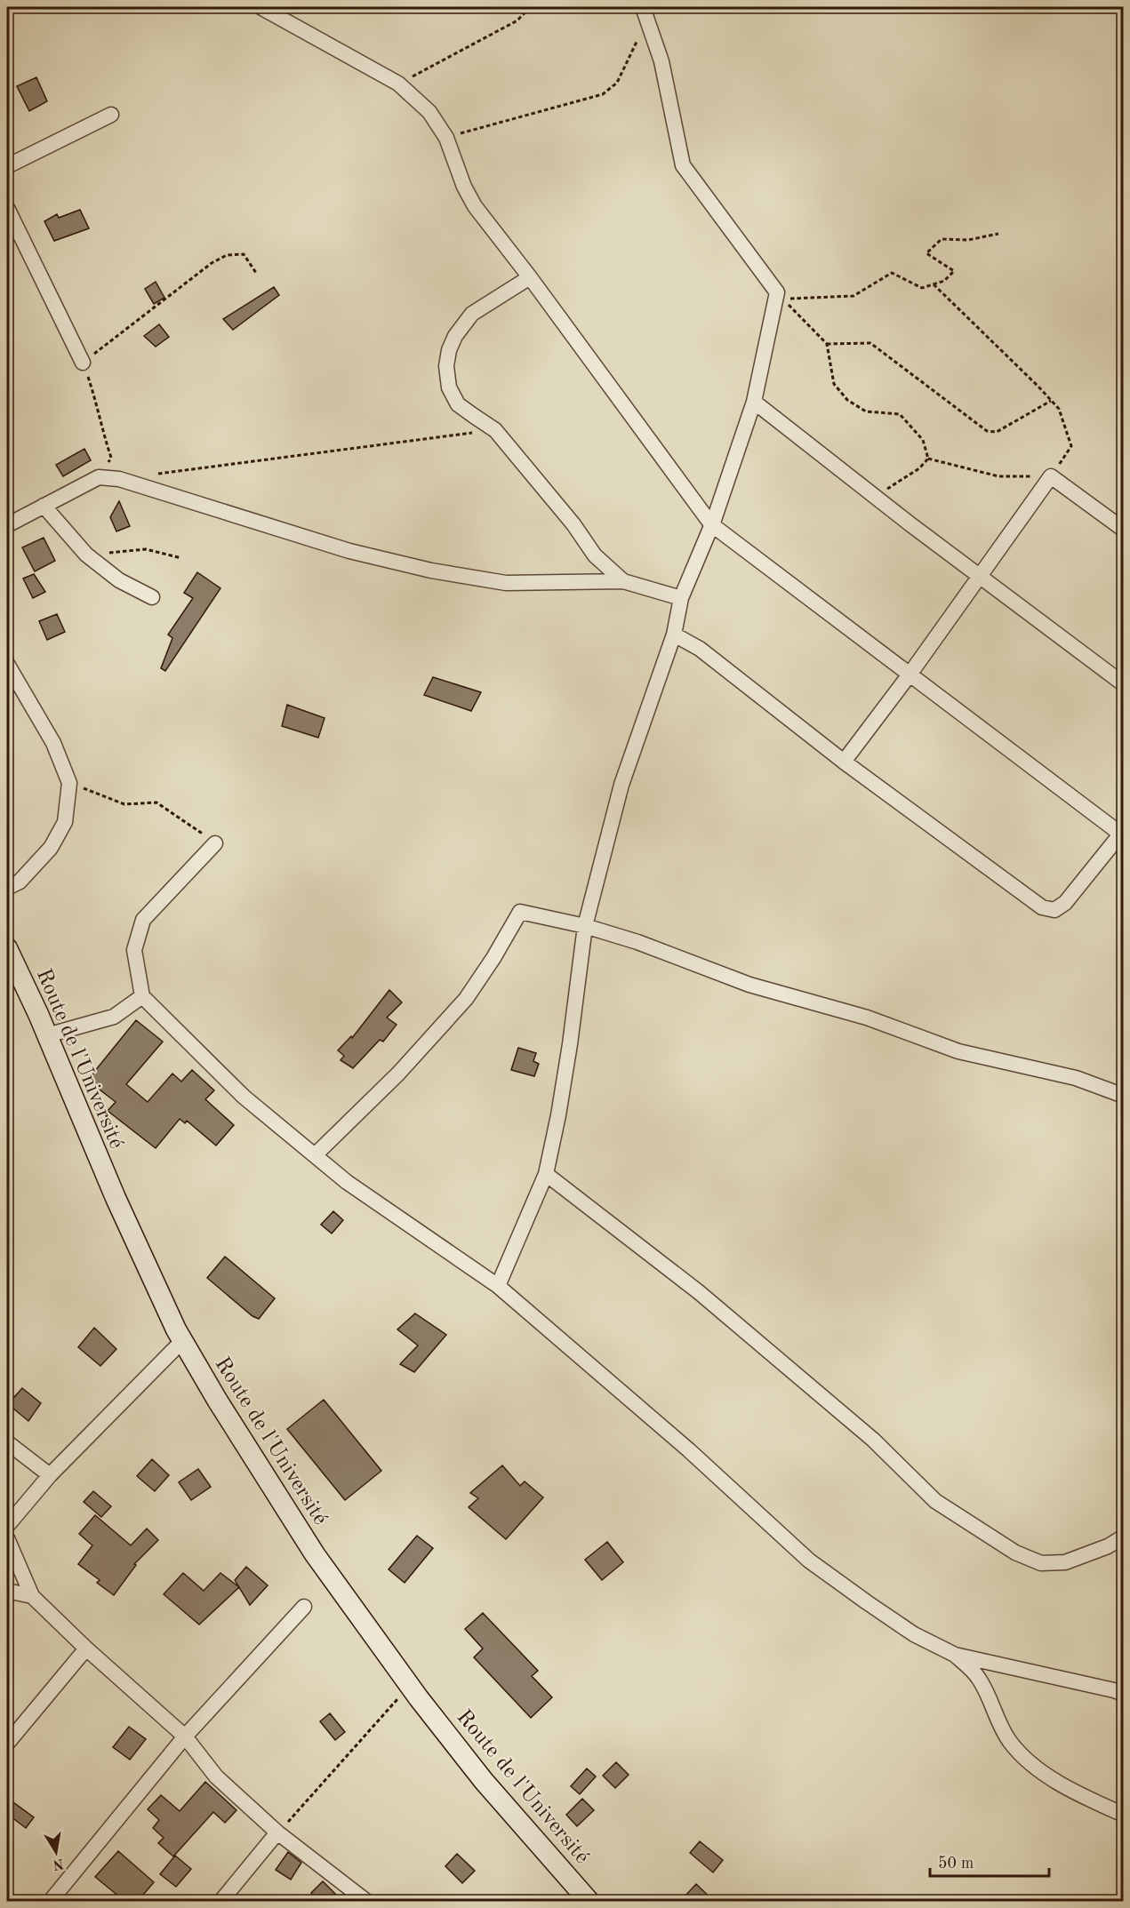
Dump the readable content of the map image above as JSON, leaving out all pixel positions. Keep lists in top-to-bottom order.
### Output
{
  "streets": {
    "street": ["Route de l'Université"]
  },
  "scale_bar": "50 m",
  "north": "bottom"
}
